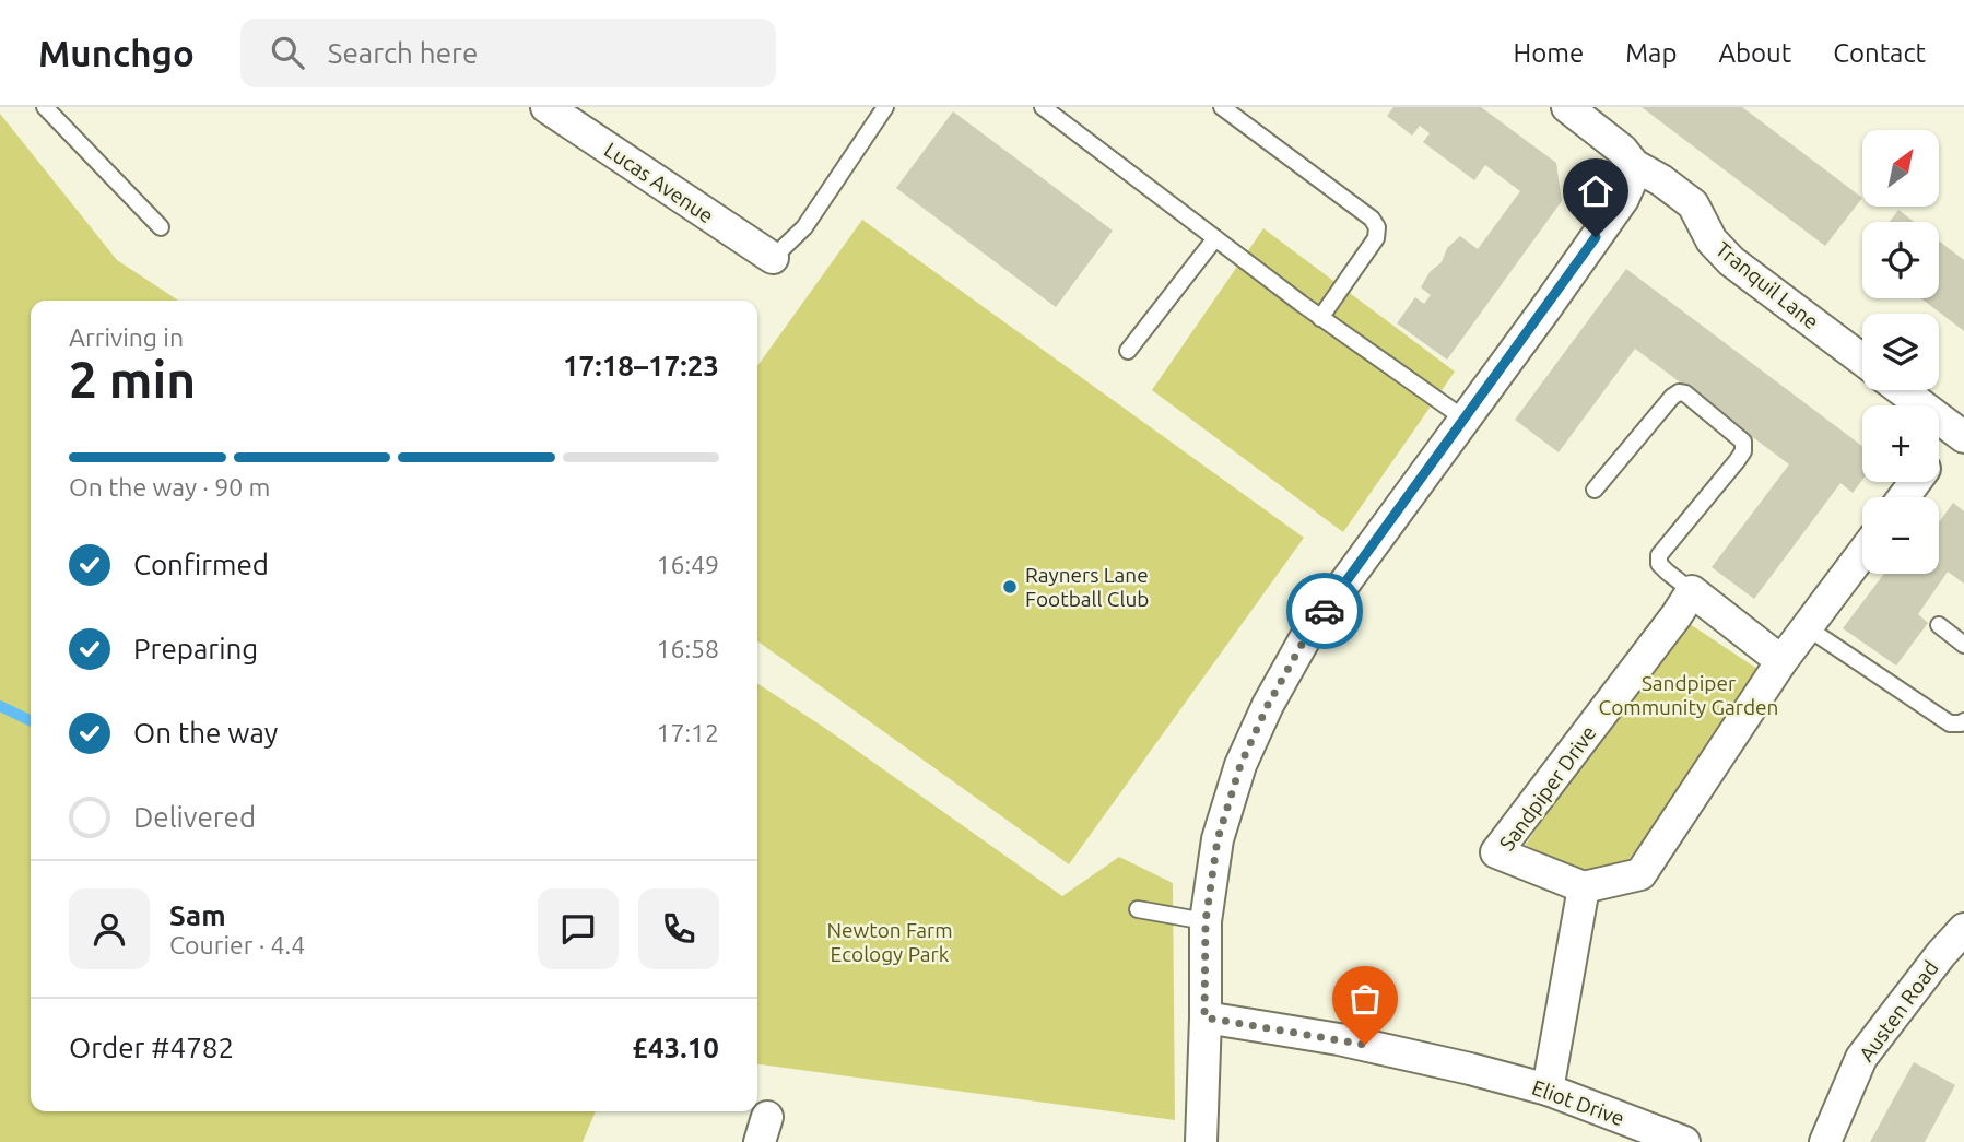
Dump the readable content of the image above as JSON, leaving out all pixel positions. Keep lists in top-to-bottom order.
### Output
{
  "streets": {
    "street": [
      "Lucas Avenue",
      "Tranquil Lane",
      "Sandpiper Drive",
      "Austen Road",
      "Eliot Drive"
    ]
  },
  "parks": ["Sandpiper Community Garden", "Newton Farm Ecology Park"],
  "places": ["Rayners Lane Football Club"],
  "north": "top right",
  "page": {
    "header": "Munchgo",
    "search": "Search here",
    "nav": [
      "Home",
      "Map",
      "About",
      "Contact"
    ],
    "map_buttons": ["+", "−"],
    "heading": ["2 min", "Arriving in", "17:18–17:23"],
    "panel": [
      "Sam",
      "Courier · 4.4",
      "Order #4782",
      "£43.10"
    ],
    "bar": "On the way · 90 m",
    "list": [
      ["Confirmed", "16:49"],
      ["Preparing", "16:58"],
      ["On the way", "17:12"],
      "Delivered"
    ]
  }
}
